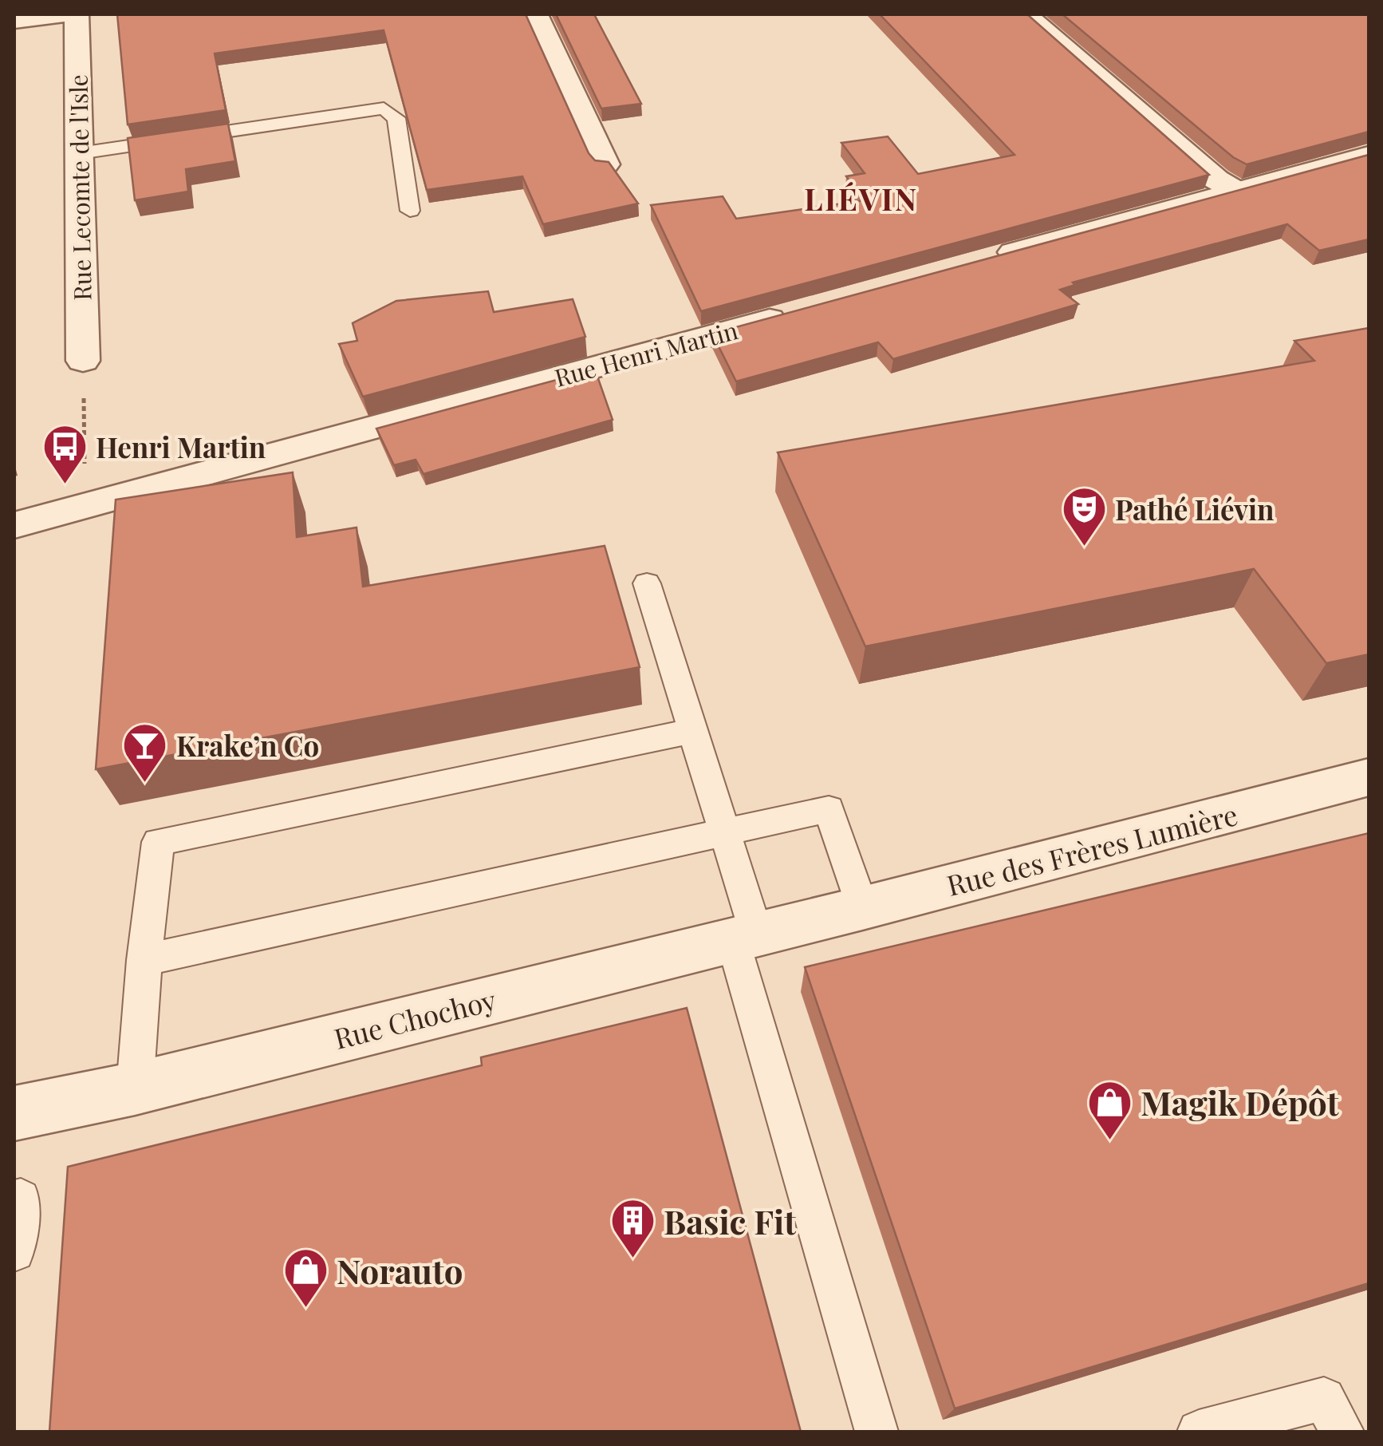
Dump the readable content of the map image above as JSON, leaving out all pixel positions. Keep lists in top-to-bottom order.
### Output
{
  "streets": {
    "street": [
      "Rue Lecomte de l'Isle",
      "Rue Henri Martin",
      "Rue des Frères Lumière",
      "Rue Chochoy"
    ]
  },
  "crossings": [
    ["Rue des Frères Lumière", "Rue Chochoy"]
  ],
  "districts": ["LIÉVIN"],
  "places": {
    "bus stop": ["Henri Martin"],
    "theatre": ["Pathé Liévin"],
    "bar": ["Krake’n Co"],
    "shop": ["Magik Dépôt", "Norauto"],
    "building": ["Basic Fit"]
  }
}
